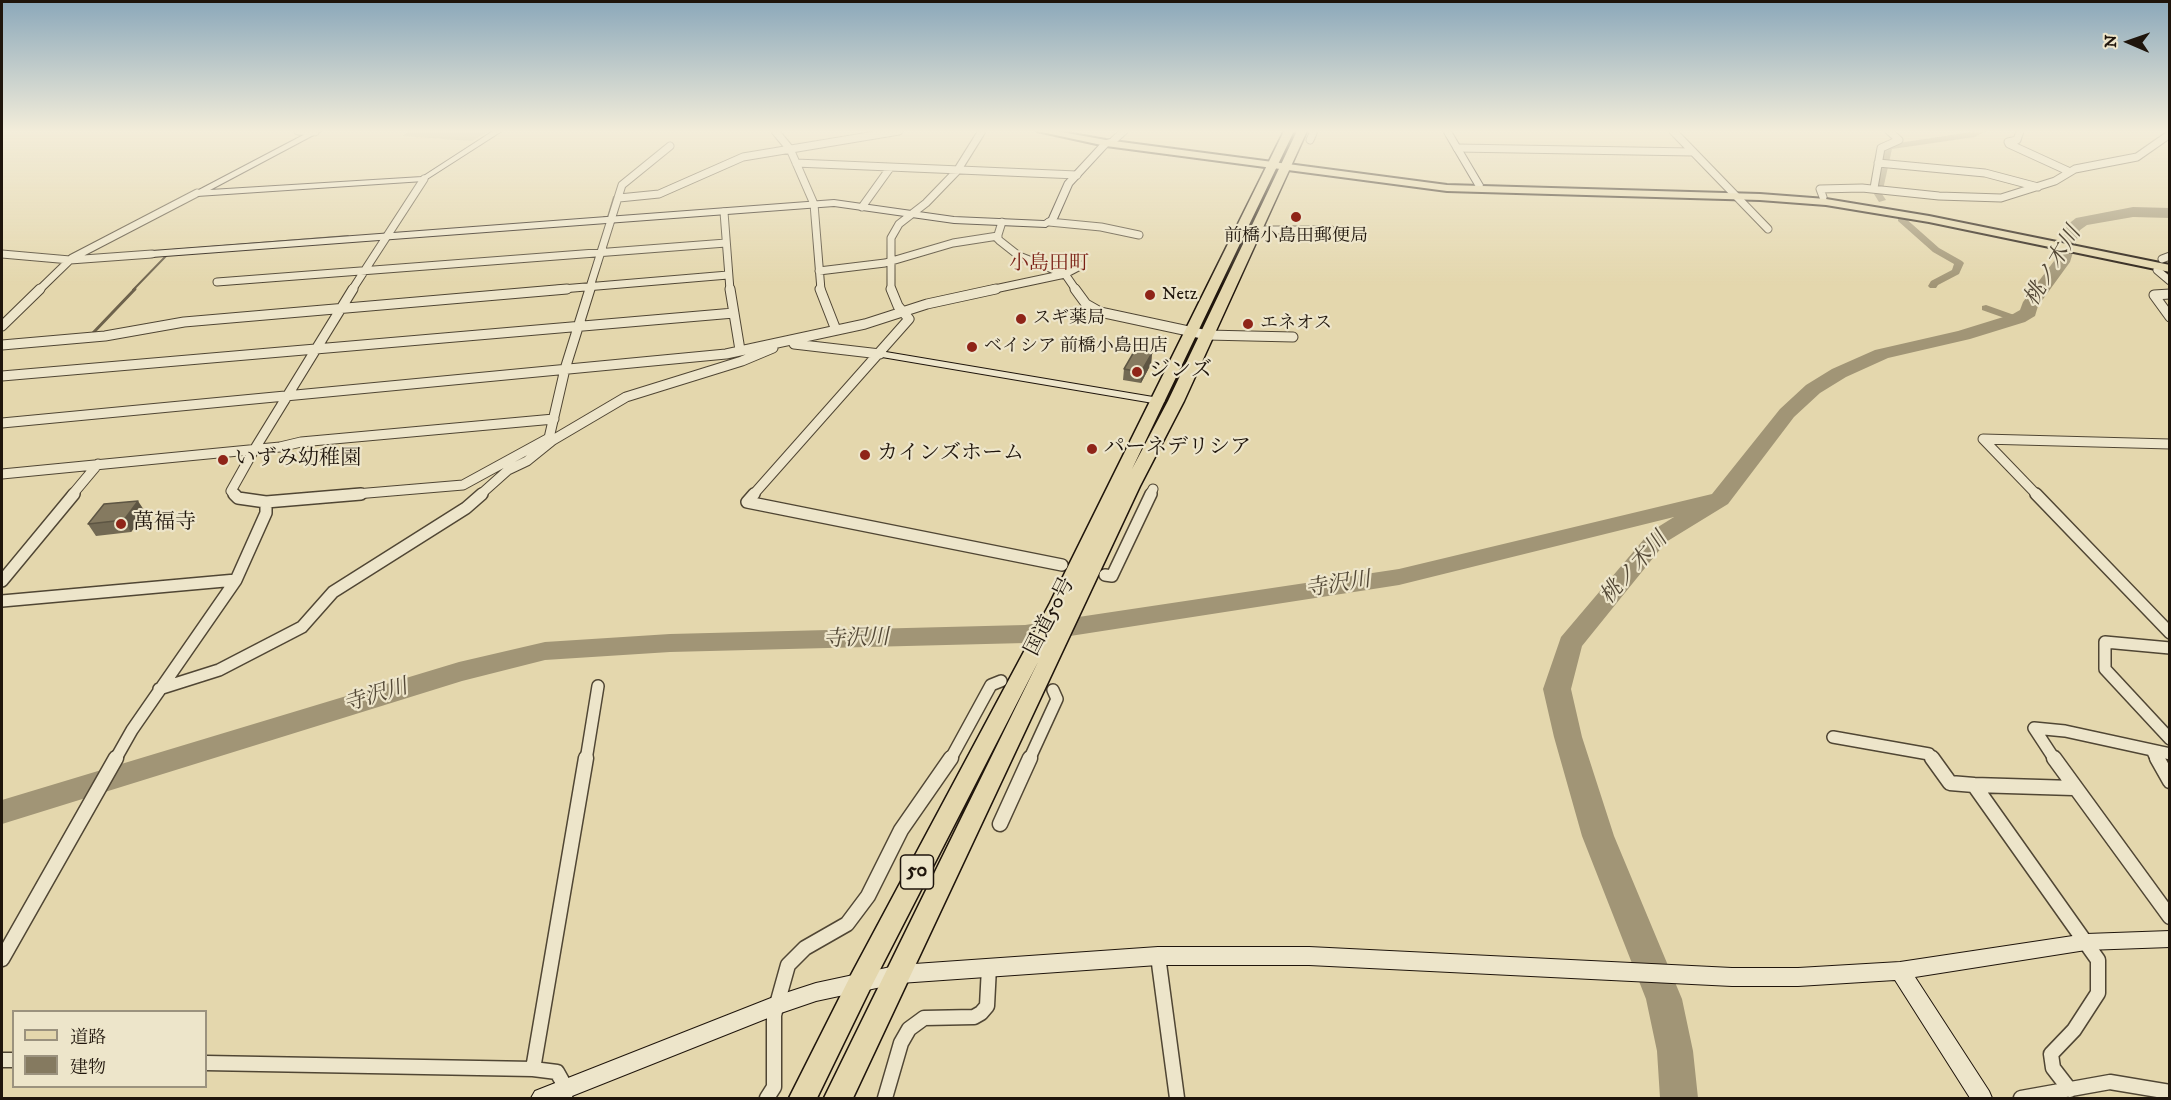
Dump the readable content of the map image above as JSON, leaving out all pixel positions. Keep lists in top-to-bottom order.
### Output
{
  "streets": {
    "highway": ["国道50号", "50"]
  },
  "districts": ["小島田町"],
  "water": ["桃ノ木川", "寺沢川"],
  "places": [
    "前橋小島田郵便局",
    "Netz",
    "スギ薬局",
    "エネオス",
    "ベイシア 前橋小島田店",
    "ジンズ",
    "パーネデリシア",
    "カインズホーム",
    "いずみ幼稚園",
    "萬福寺"
  ],
  "legend": ["道路", "建物"],
  "north": "left"
}
